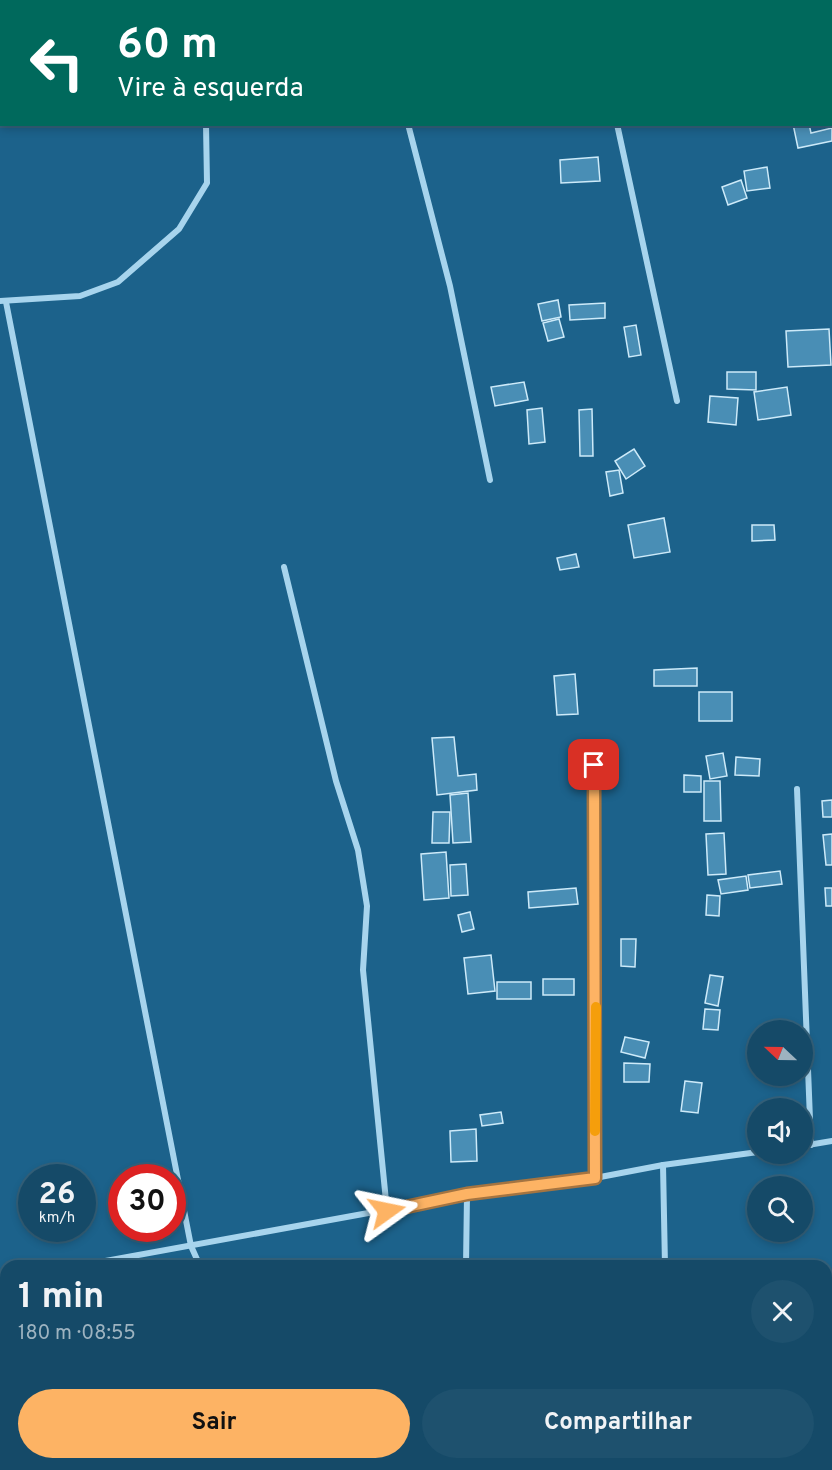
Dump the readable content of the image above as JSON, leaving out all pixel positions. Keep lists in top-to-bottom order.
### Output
{
  "north": "left",
  "page": {
    "turn": ["60 m", "Vire à esquerda"],
    "speed": "26 km/h",
    "limit": "30",
    "heading": ["1 min", "180 m · 08:55"],
    "buttons": ["Sair", "Compartilhar"]
  }
}
